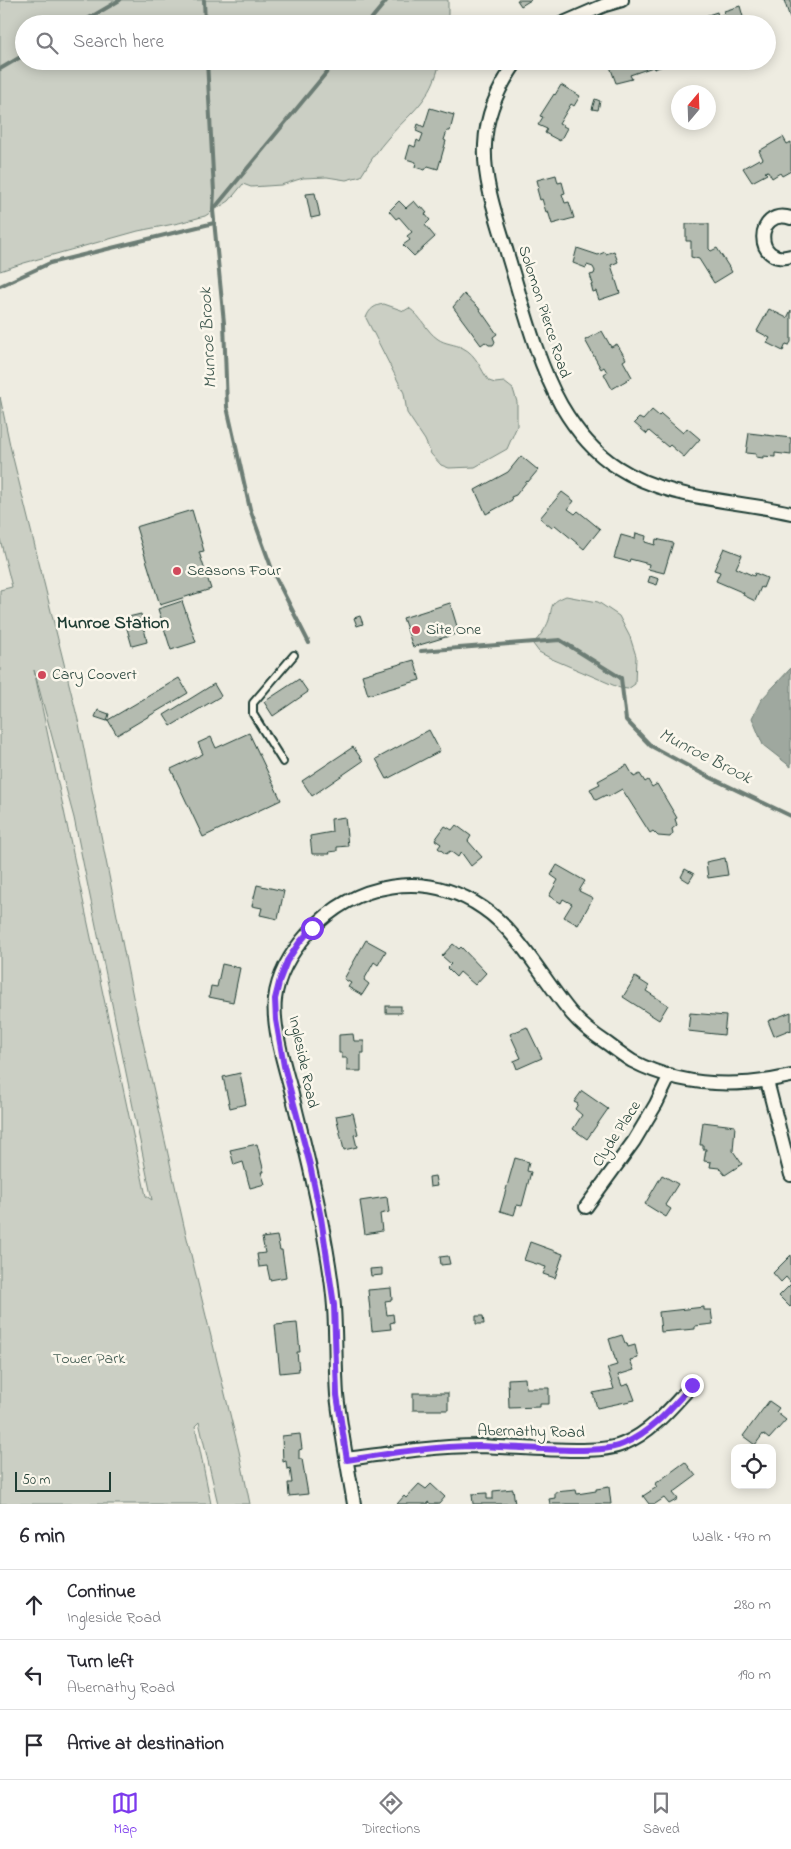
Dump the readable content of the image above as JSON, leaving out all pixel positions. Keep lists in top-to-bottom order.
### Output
{
  "streets": {
    "street": [
      "Solomon Pierce Road",
      "Ingleside Road",
      "Clyde Place",
      "Abernathy Road"
    ]
  },
  "crossings": [
    ["Ingleside Road", "Clyde Place"],
    ["Ingleside Road", "Abernathy Road"]
  ],
  "districts": ["Munroe Station"],
  "water": ["Munroe Brook"],
  "parks": ["Tower Park"],
  "places": ["Seasons Four", "Site One", "Cary Coovert"],
  "scale_bar": "50 m",
  "north": "top",
  "page": {
    "search": "Search here",
    "scale": "50 m",
    "heading": ["6 min", "Walk · 470 m"],
    "list": [
      ["Continue", "Ingleside Road", "280 m"],
      ["Turn left", "Abernathy Road", "190 m"],
      "Arrive at destination"
    ],
    "nav": ["Map", "Directions", "Saved"]
  }
}
